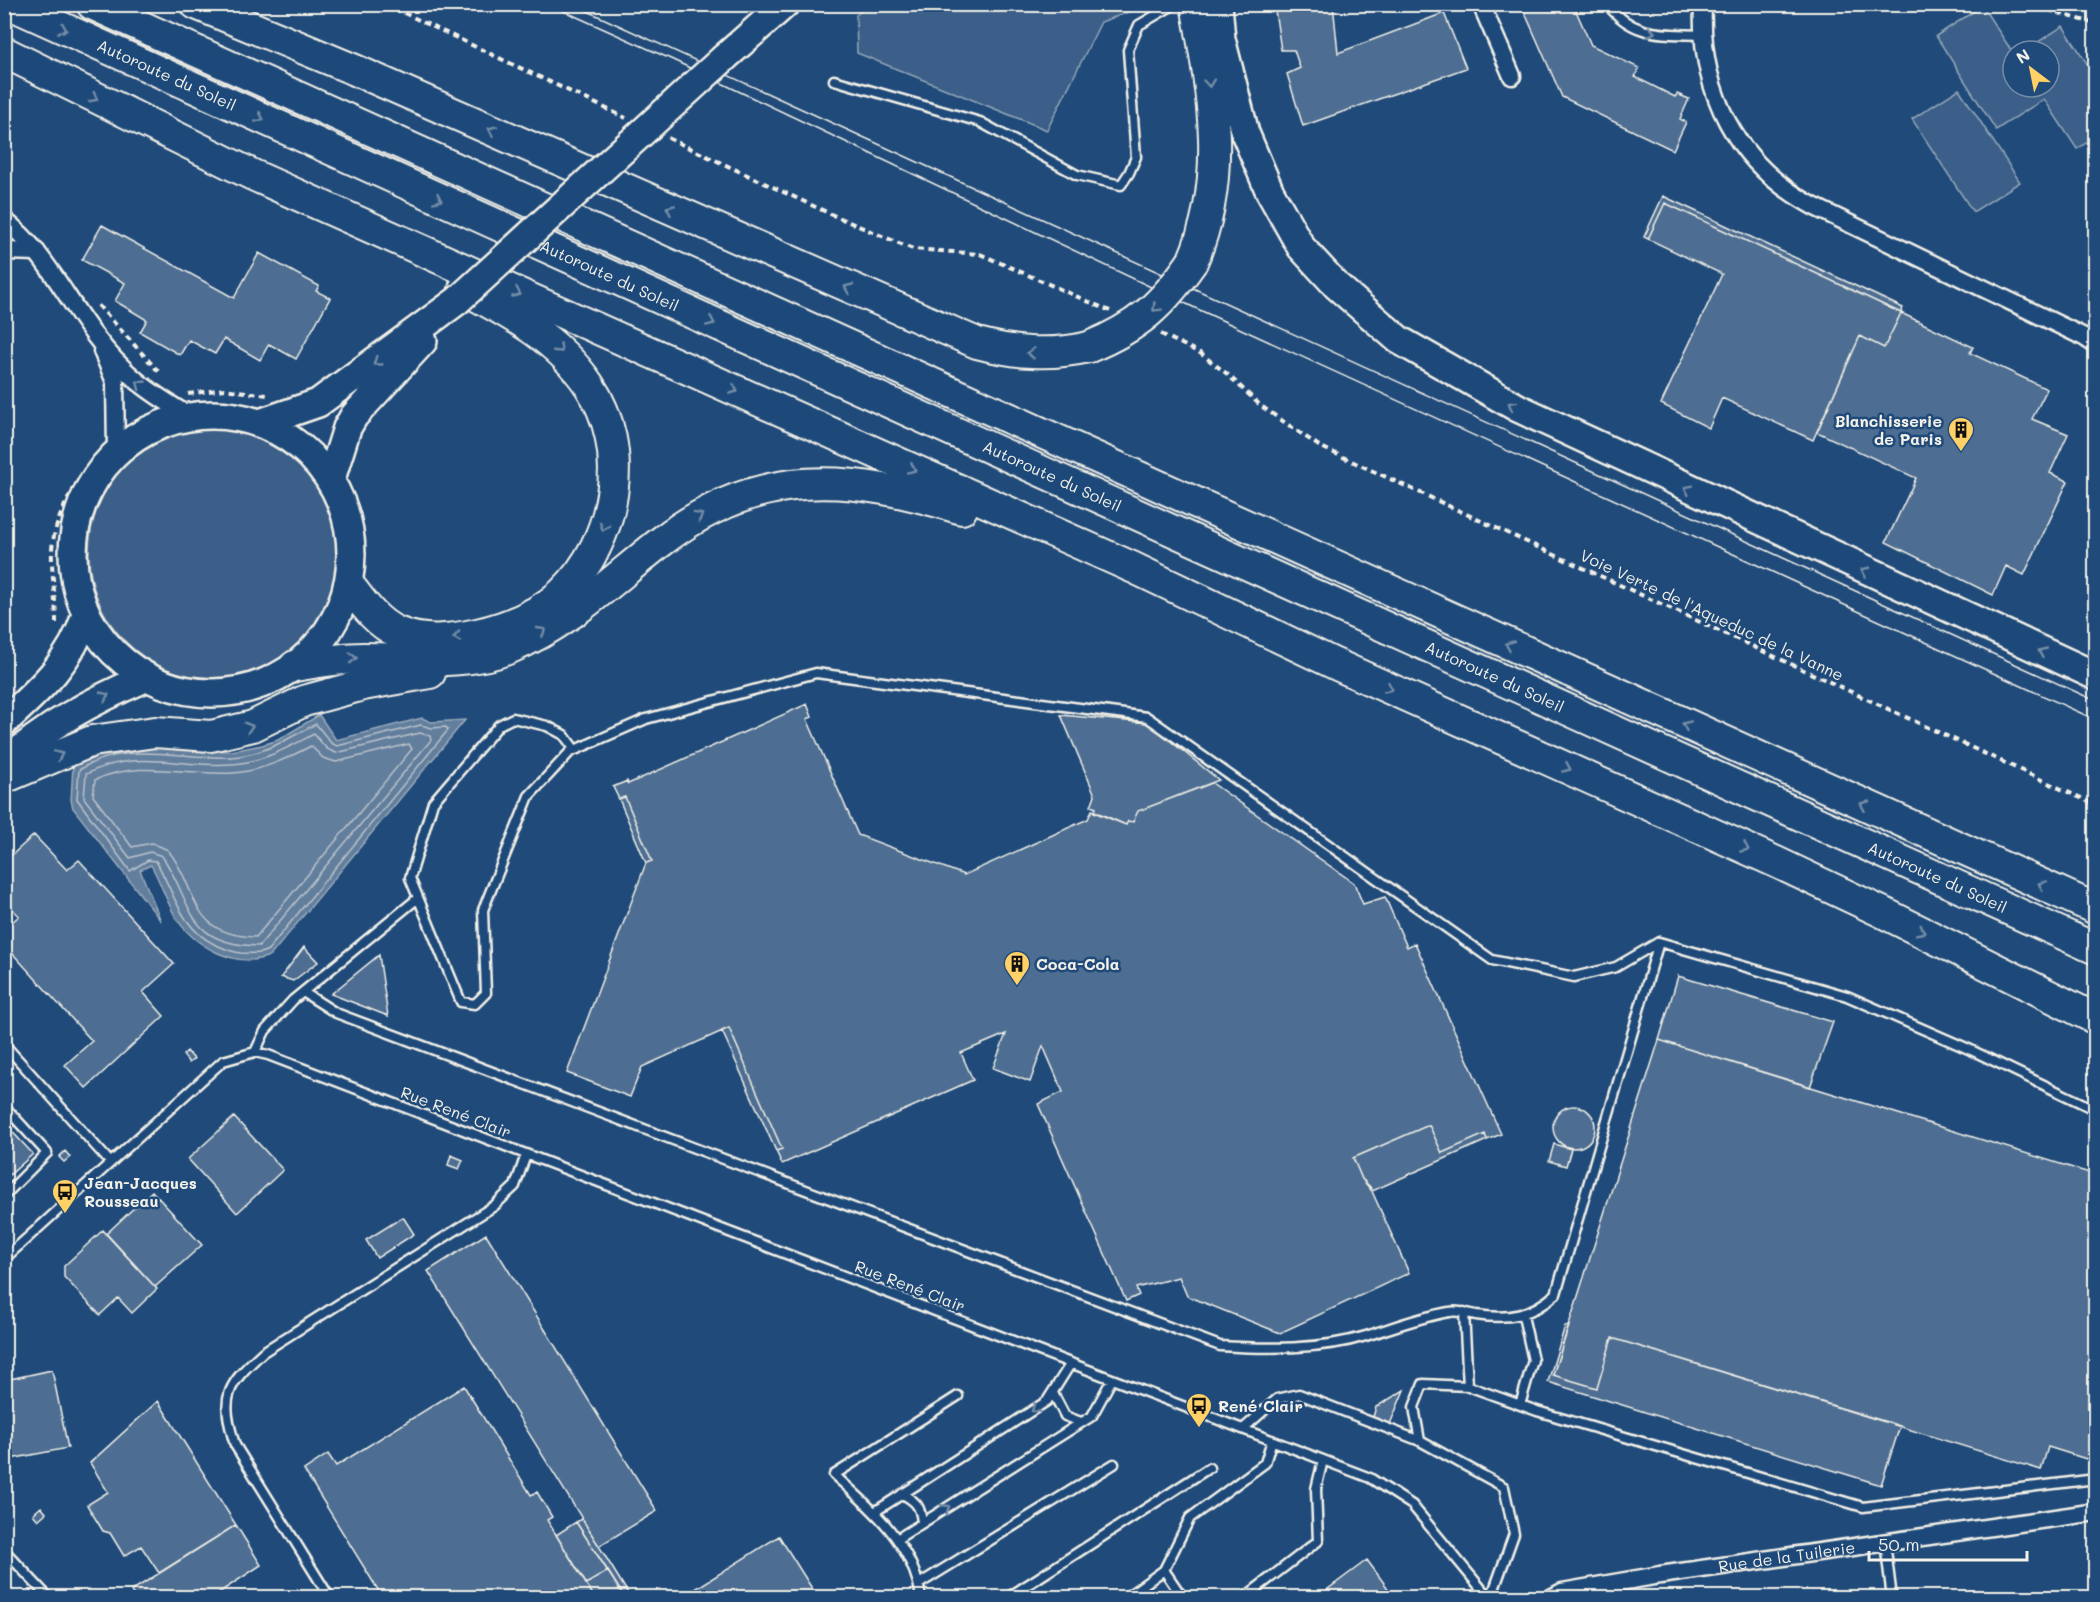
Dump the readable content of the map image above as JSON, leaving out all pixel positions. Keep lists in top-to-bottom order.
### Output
{
  "streets": {
    "highway": ["Autoroute du Soleil"],
    "street": ["Rue de la Tuilerie"],
    "lane": ["Rue René Clair"],
    "path": ["Voie Verte de l'Aqueduc de la Vanne"]
  },
  "places": {
    "building": ["Blanchisserie de Paris", "Coca-Cola"],
    "bus stop": ["Jean-Jacques Rousseau", "René Clair"]
  },
  "scale_bar": "50 m",
  "north": "top left"
}
